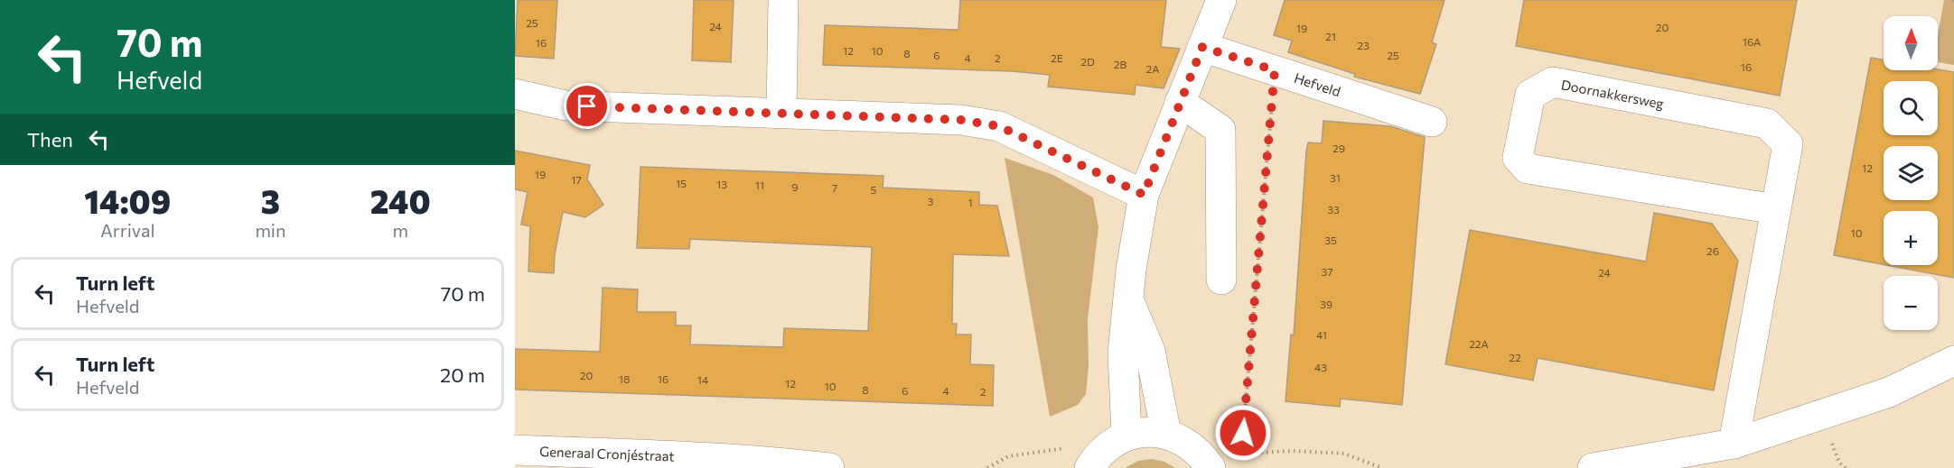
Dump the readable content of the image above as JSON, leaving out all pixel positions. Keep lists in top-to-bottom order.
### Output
{
  "streets": {
    "street": ["Hefveld", "Doornakkersweg", "Generaal Cronjéstraat"]
  },
  "house_numbers": [
    "25",
    "24",
    "20",
    "19",
    "21",
    "16A",
    "16",
    "23",
    "12",
    "10",
    "8",
    "6",
    "25",
    "4",
    "2",
    "2E",
    "2D",
    "2B",
    "16",
    "2A",
    "29",
    "12",
    "19",
    "31",
    "17",
    "15",
    "13",
    "11",
    "9",
    "7",
    "5",
    "3",
    "1",
    "33",
    "10",
    "35",
    "26",
    "37",
    "24",
    "39",
    "41",
    "22A",
    "22",
    "43",
    "20",
    "18",
    "16",
    "14",
    "12",
    "10",
    "8",
    "6",
    "4",
    "2"
  ],
  "north": "top",
  "page": {
    "turn": ["70 m", "Hefveld"],
    "map_buttons": ["+", "−"],
    "then": "Then",
    "eta": [
      "14:09",
      "Arrival",
      "3",
      "min",
      "240",
      "m"
    ],
    "list": [
      {
        "name": "Turn left",
        "note": "Hefveld",
        "value": "70 m"
      },
      {
        "name": "Turn left",
        "note": "Hefveld",
        "value": "20 m"
      }
    ]
  }
}
